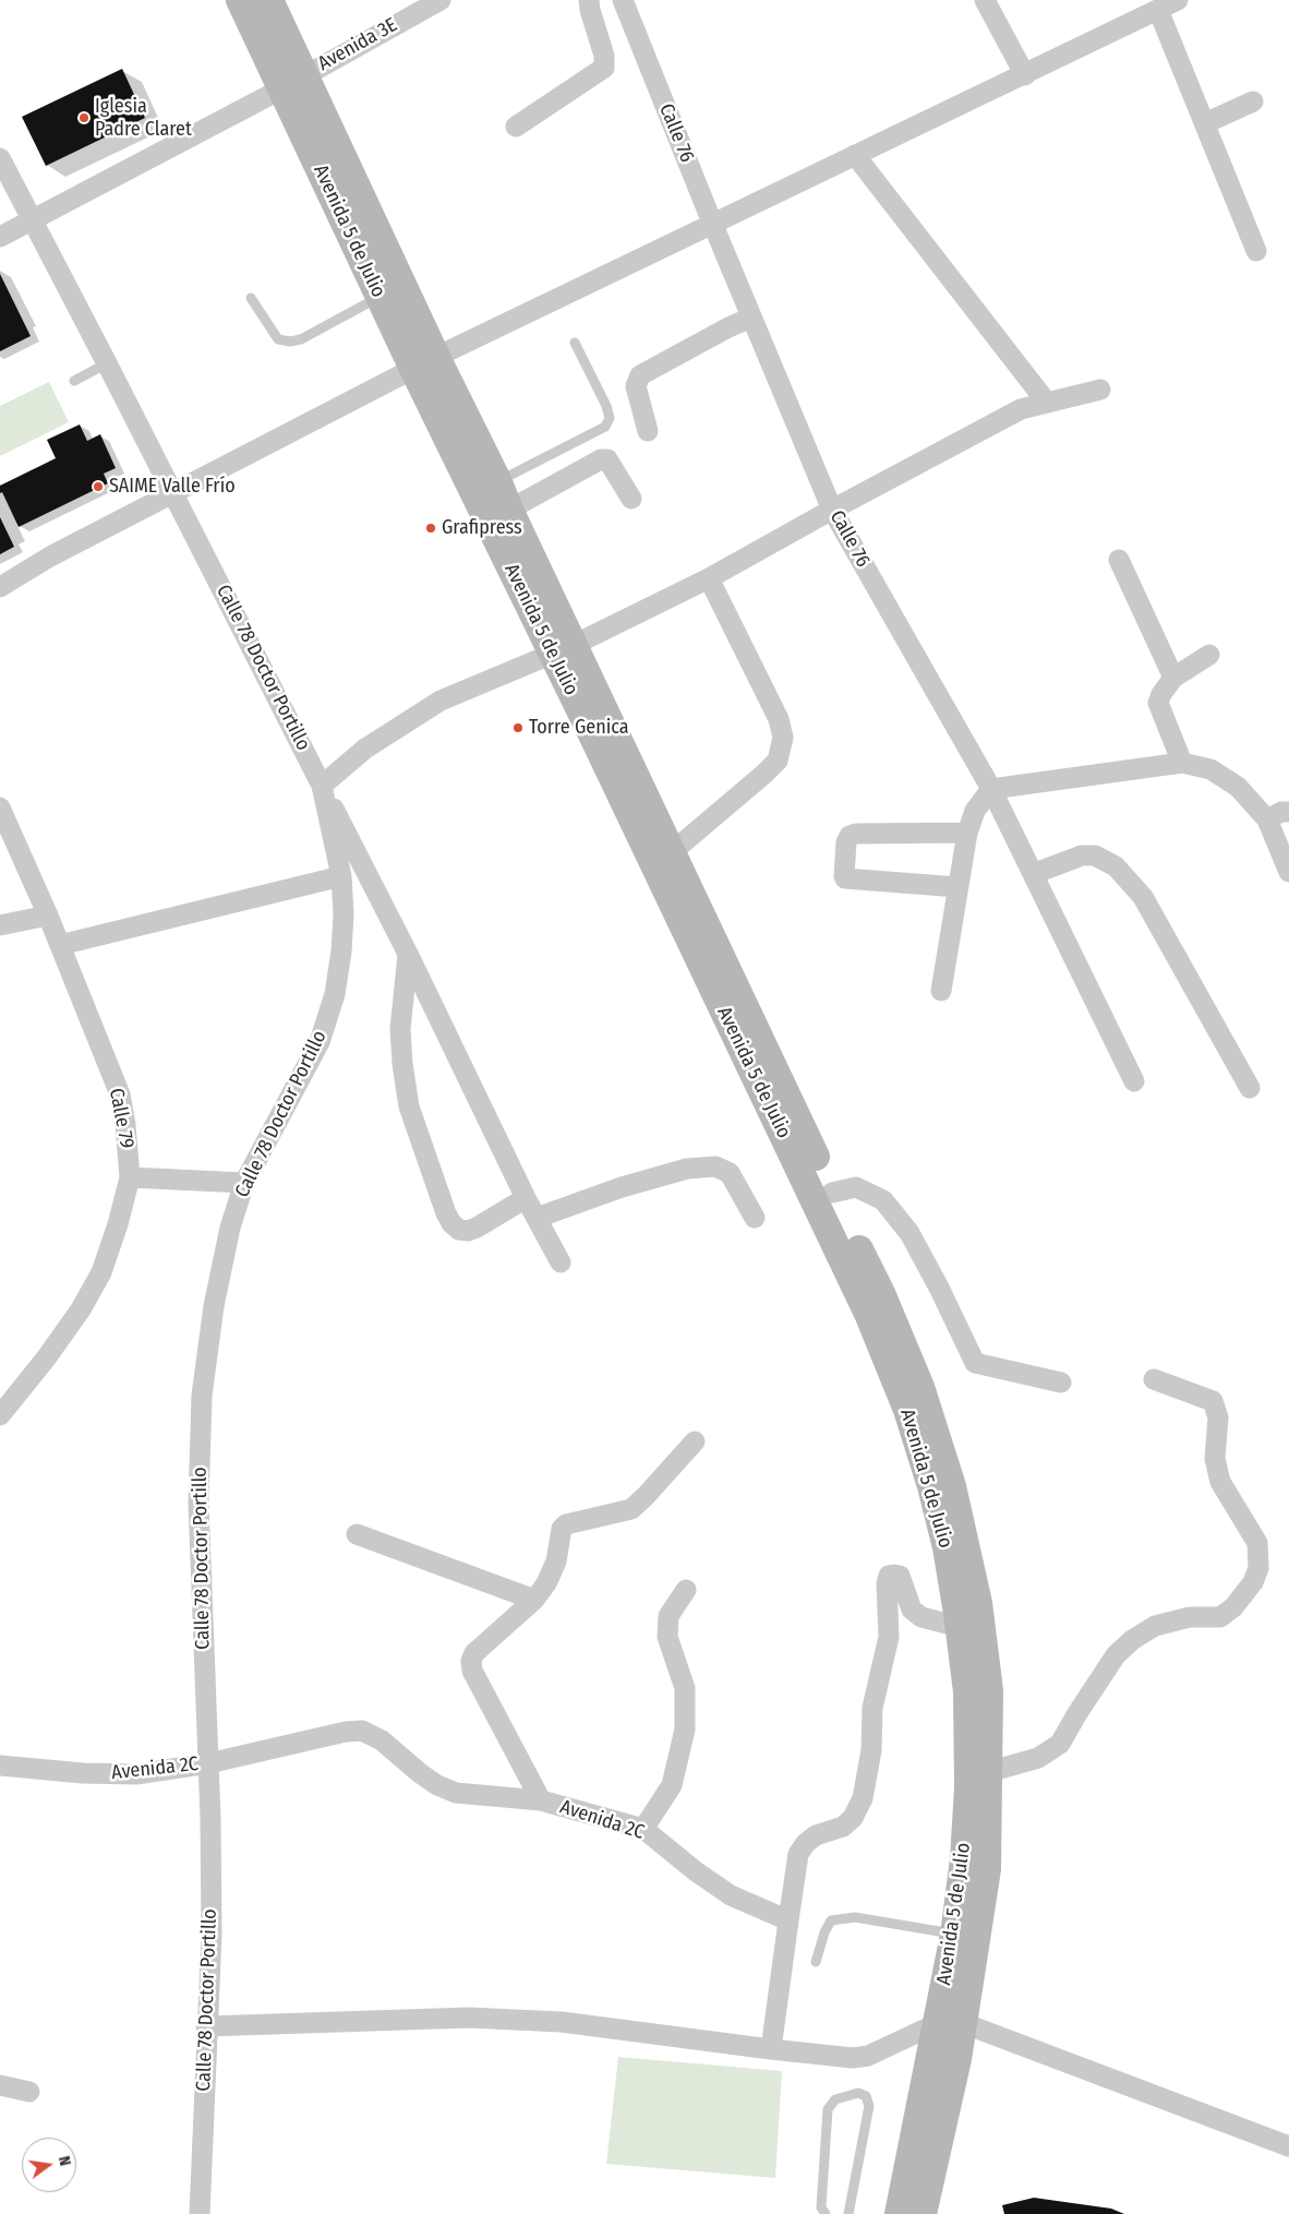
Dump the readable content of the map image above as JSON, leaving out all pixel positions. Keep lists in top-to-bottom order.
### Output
{
  "streets": {
    "main road": ["Avenida 5 de Julio"],
    "street": [
      "Avenida 3E",
      "Calle 76",
      "Calle 78 Doctor Portillo",
      "Calle 79",
      "Avenida 2C"
    ]
  },
  "crossings": [
    ["Avenida 3E", "Avenida 5 de Julio"],
    ["Avenida 3E", "Calle 78 Doctor Portillo"],
    ["Calle 78 Doctor Portillo", "Avenida 2C"]
  ],
  "places": [
    "Iglesia Padre Claret",
    "SAIME Valle Frío",
    "Grafipress",
    "Torre Genica"
  ],
  "north": "right"
}
